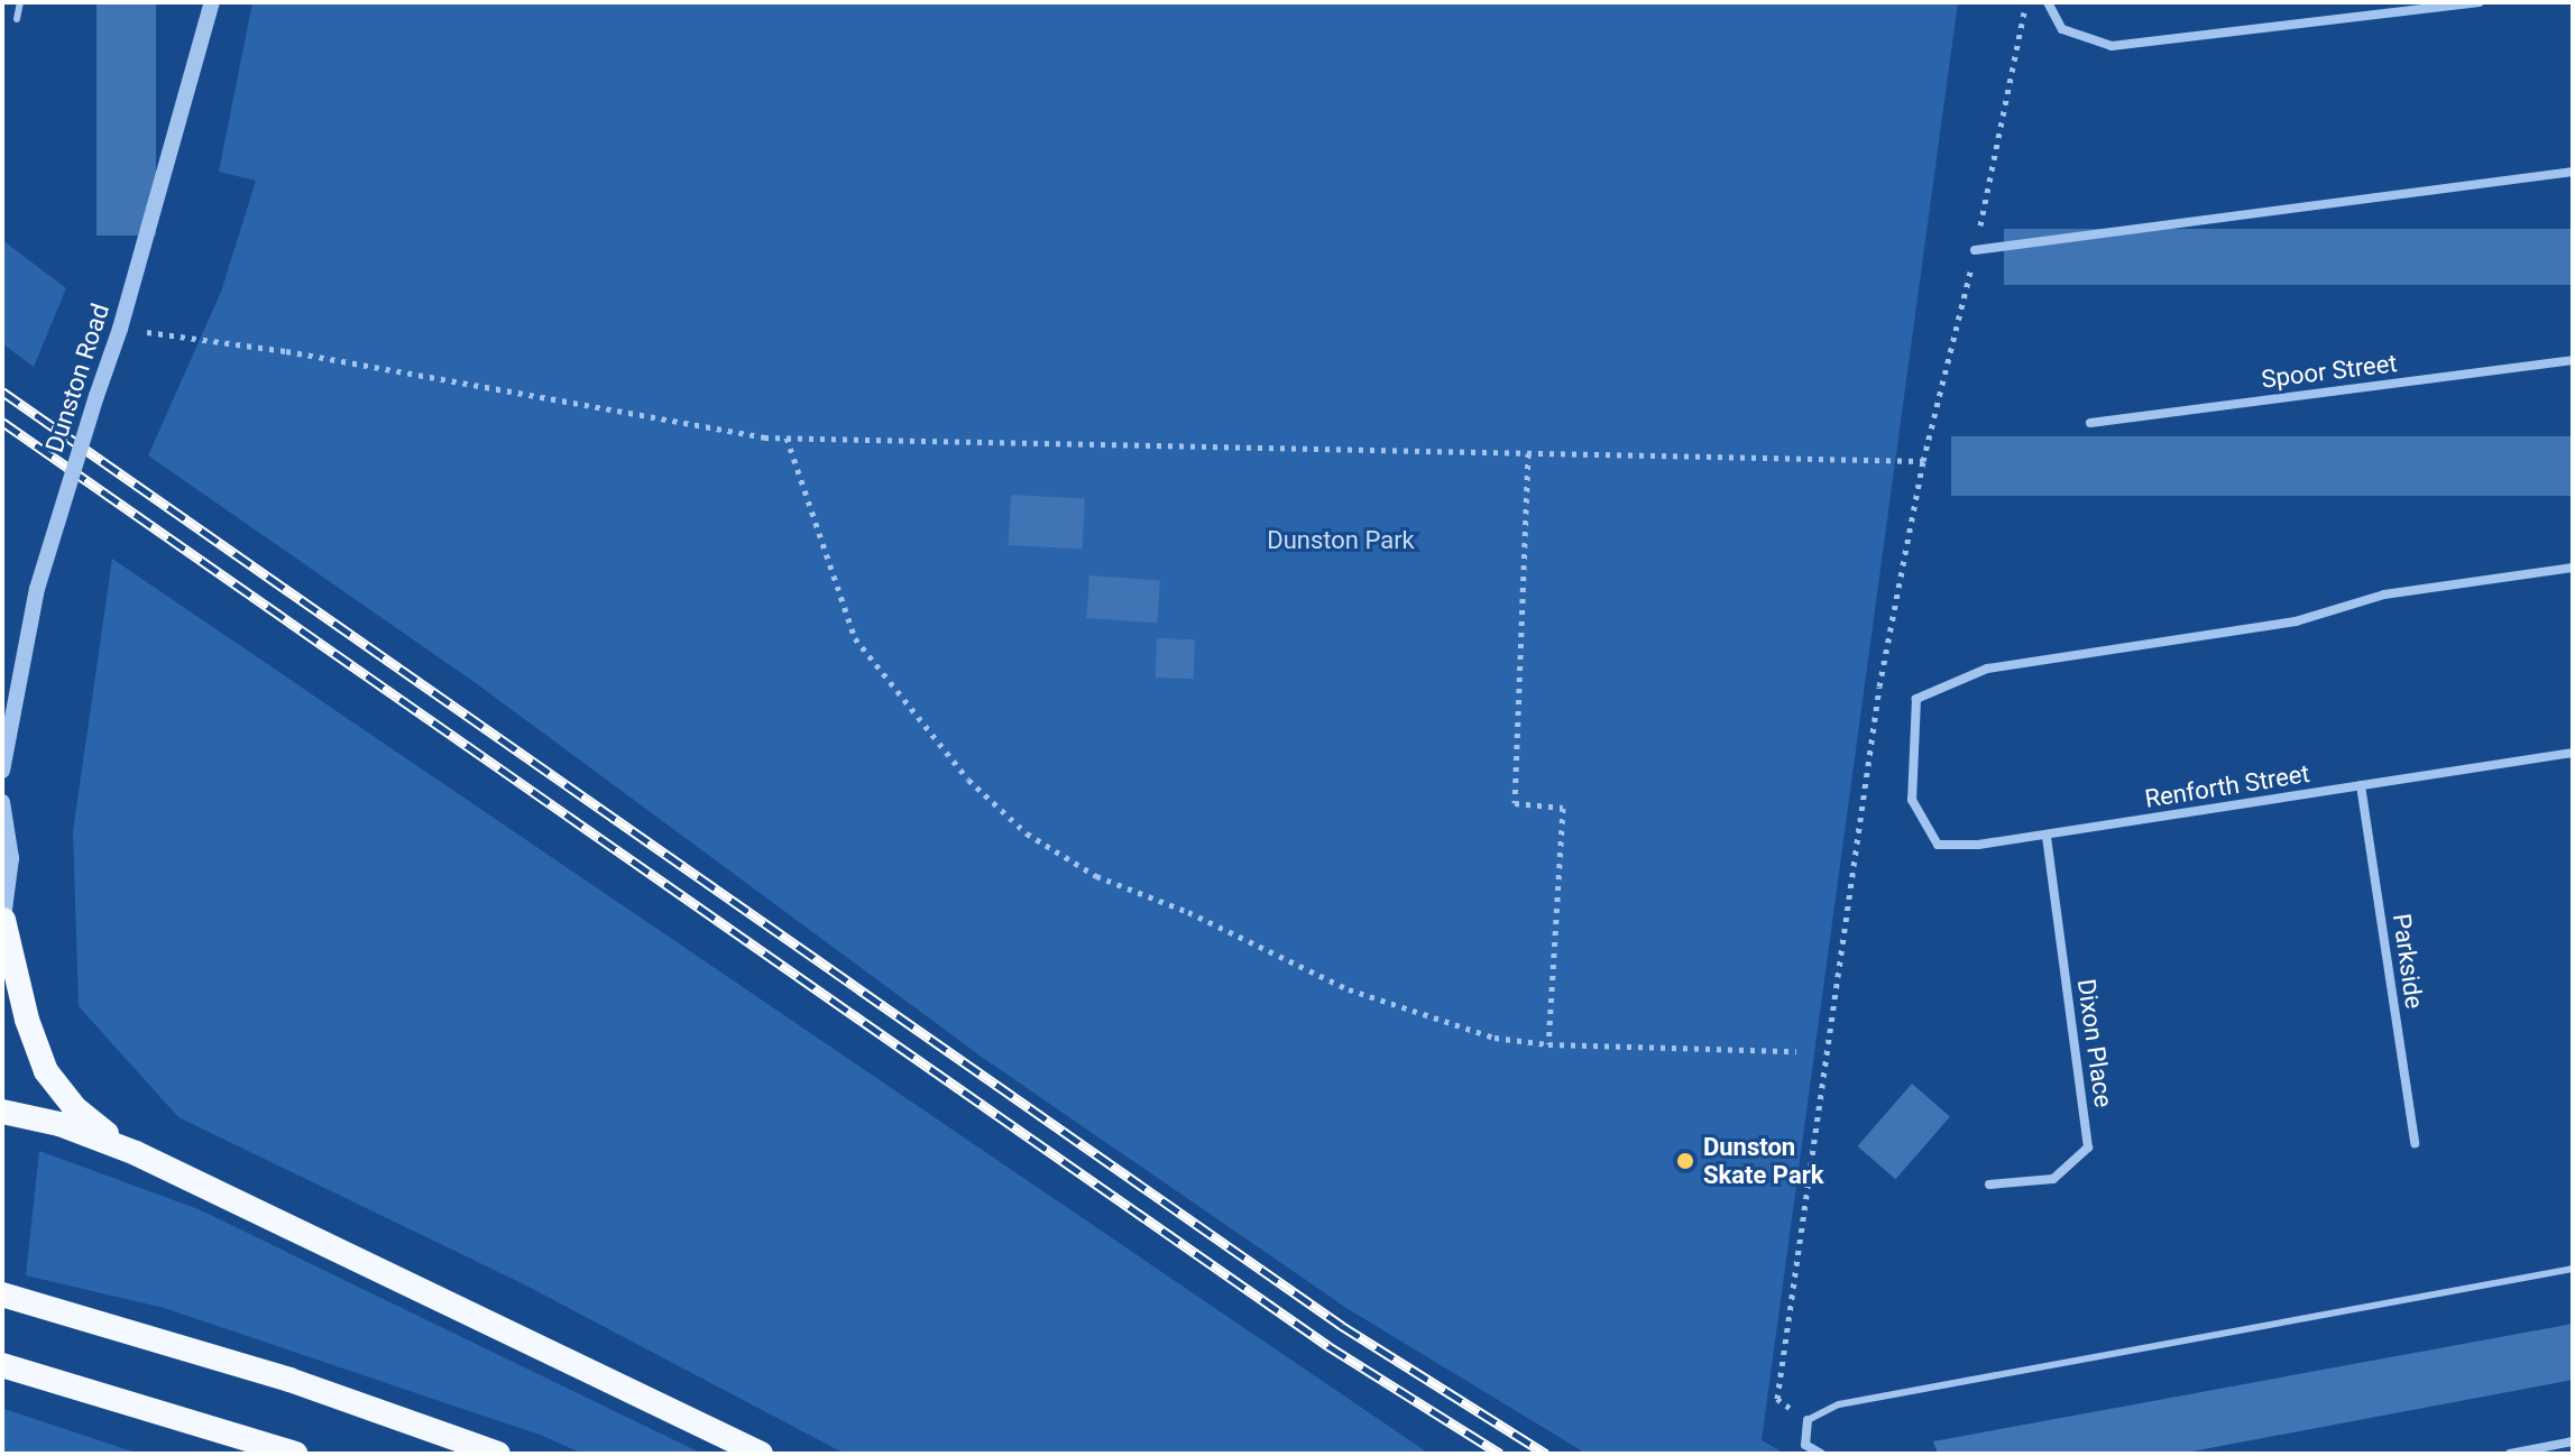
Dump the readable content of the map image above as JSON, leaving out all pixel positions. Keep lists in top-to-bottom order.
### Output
{
  "streets": {
    "street": [
      "Spoor Street",
      "Dunston Road",
      "Renforth Street",
      "Parkside",
      "Dixon Place"
    ]
  },
  "crossings": [
    ["Renforth Street", "Parkside"],
    ["Renforth Street", "Dixon Place"]
  ],
  "parks": ["Dunston Park"],
  "places": ["Dunston Skate Park"]
}
